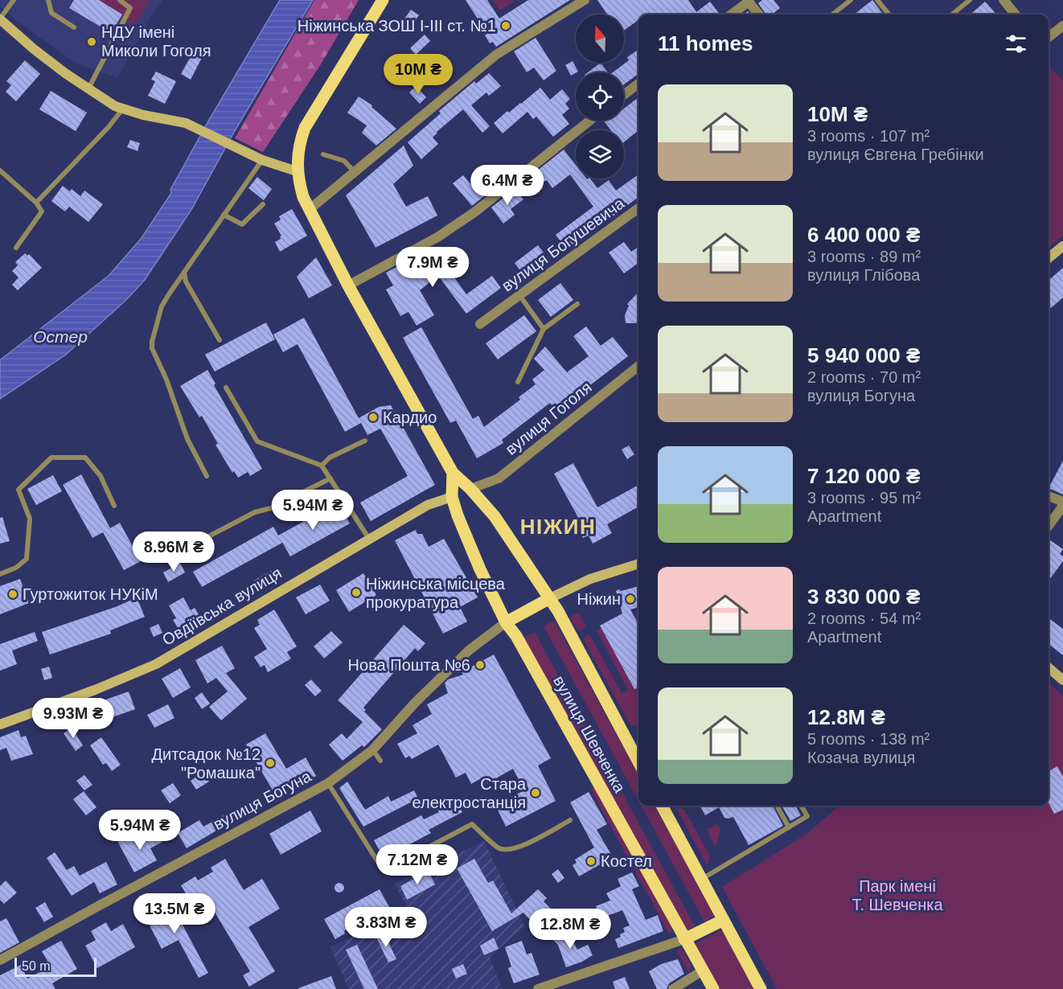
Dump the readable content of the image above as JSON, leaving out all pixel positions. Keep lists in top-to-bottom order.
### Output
{
  "streets": {
    "main road": ["Овдіївська вулиця", "вулиця Шевченка"],
    "street": ["вулиця Богушевича", "вулиця Гоголя", "вулиця Богуна"]
  },
  "crossings": [
    ["вулиця Гоголя", "вулиця Шевченка"],
    ["Овдіївська вулиця", "вулиця Шевченка"],
    ["вулиця Шевченка", "вулиця Богуна"]
  ],
  "districts": ["НІЖИН"],
  "water": ["Остер"],
  "parks": ["Парк імені Т. Шевченка"],
  "places": [
    "Ніжинська ЗОШ І-ІІІ ст. №1",
    "НДУ імені Миколи Гоголя",
    "Кардио",
    "Ніжинська місцева прокуратура",
    "Гуртожиток НУКіМ",
    "Ніжин",
    "Нова Пошта №6",
    "Дитсадок №12 \"Ромашка\"",
    "Cтара електростанція",
    "Костел"
  ],
  "scale_bar": "50 m",
  "north": "top",
  "page": {
    "heading": "11 homes",
    "price": [
      "10M ₴",
      "6.4M ₴",
      "7.9M ₴",
      "5.94M ₴",
      "8.96M ₴",
      "9.93M ₴",
      "5.94M ₴",
      "7.12M ₴",
      "13.5M ₴",
      "3.83M ₴",
      "12.8M ₴"
    ],
    "list": [
      {
        "name": "10M ₴",
        "note": "3 rooms · 107 m² · вулиця Євгена Гребінки"
      },
      {
        "name": "6 400 000 ₴",
        "note": "3 rooms · 89 m² · вулиця Глібова"
      },
      {
        "name": "5 940 000 ₴",
        "note": "2 rooms · 70 m² · вулиця Богуна"
      },
      {
        "name": "7 120 000 ₴",
        "note": "3 rooms · 95 m² · Apartment"
      },
      {
        "name": "3 830 000 ₴",
        "note": "2 rooms · 54 m² · Apartment"
      },
      {
        "name": "12.8M ₴",
        "note": "5 rooms · 138 m² · Козача вулиця"
      }
    ],
    "scale": "50 m"
  }
}
